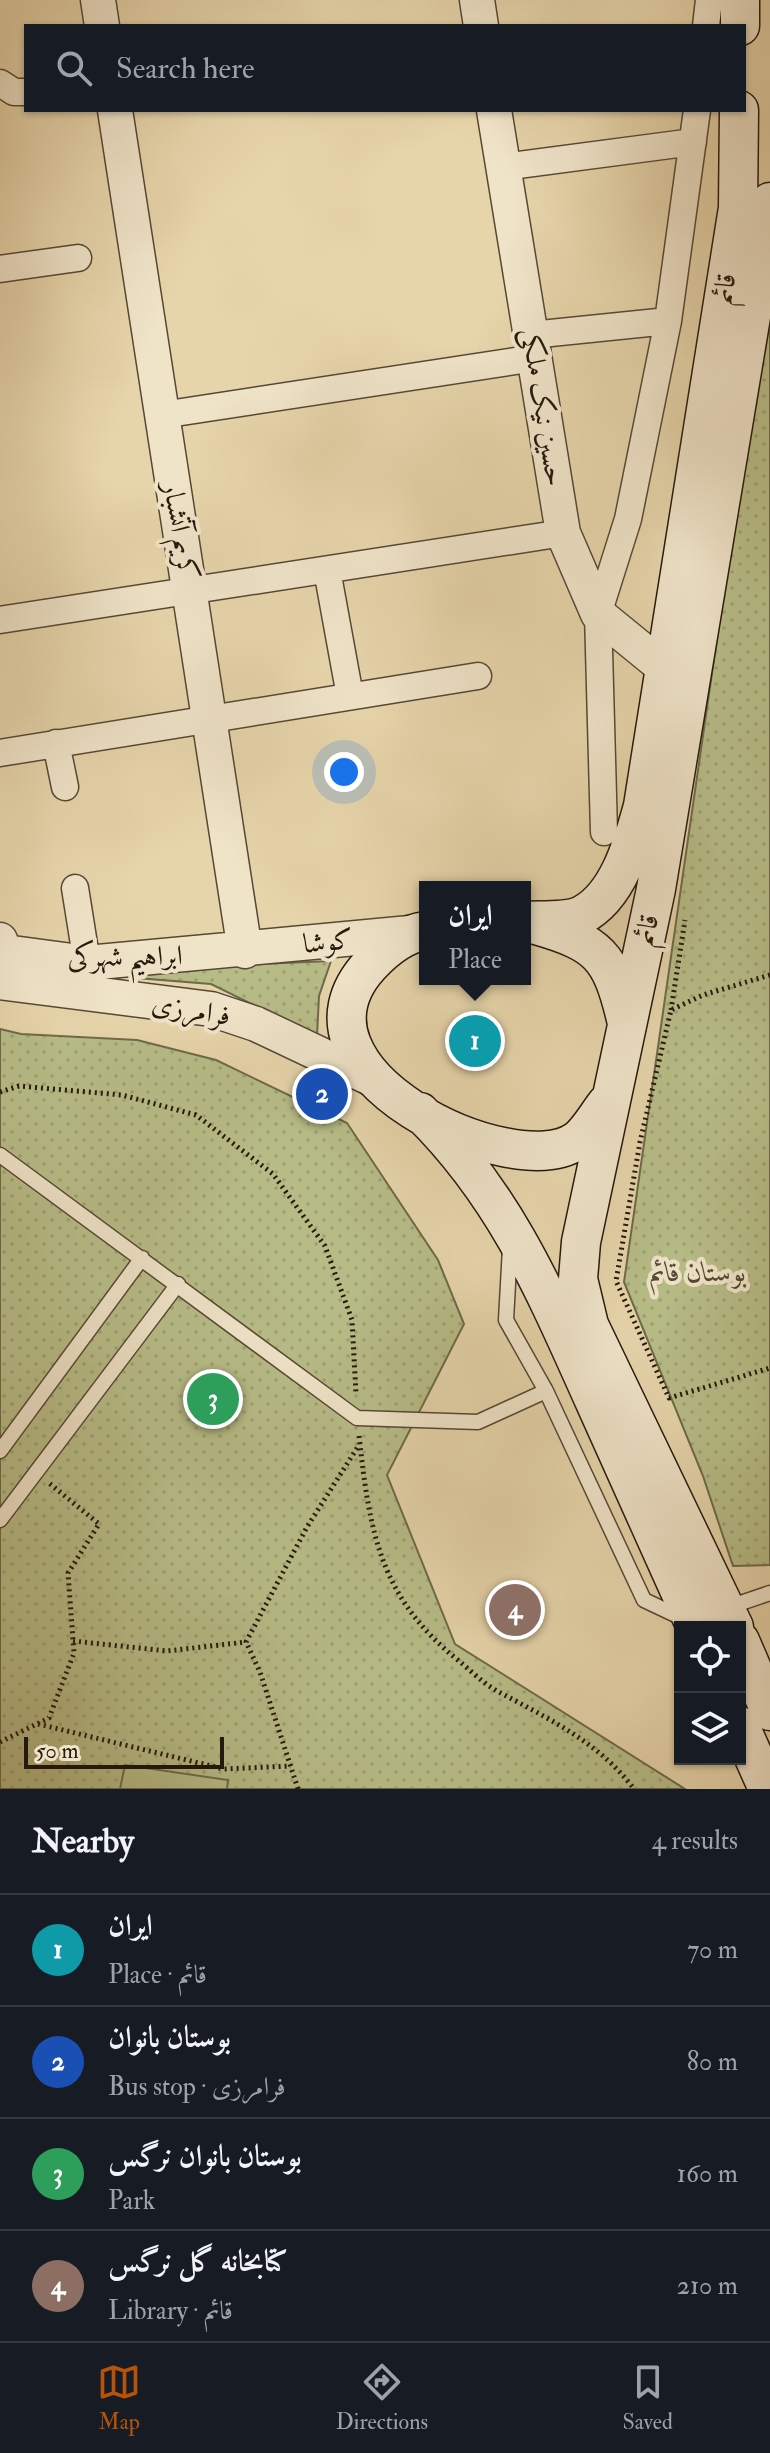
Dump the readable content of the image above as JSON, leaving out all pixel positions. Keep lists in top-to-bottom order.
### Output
{
  "streets": {
    "main road": ["قائم"],
    "street": [
      "حسین نیک ملکی",
      "کریم آتشبار",
      "کوشا",
      "ابراهیم شهرکی",
      "فرامرزی"
    ]
  },
  "crossings": [
    ["قائم", "حسین نیک ملکی"],
    ["کریم آتشبار", "کوشا"],
    ["کریم آتشبار", "ابراهیم شهرکی"],
    ["کوشا", "ابراهیم شهرکی"],
    ["ابراهیم شهرکی", "فرامرزی"]
  ],
  "parks": ["بوستان قائم"],
  "scale_bar": "50 m",
  "page": {
    "search": "Search here",
    "popup": ["ایران", "Place"],
    "pins": [
      "1",
      "2",
      "3",
      "4"
    ],
    "scale": "50 m",
    "heading": ["Nearby", "4 results"],
    "list": [
      {
        "mark": "1",
        "name": "ایران",
        "note": "Place · قائم",
        "value": "70 m"
      },
      {
        "mark": "2",
        "name": "بوستان بانوان",
        "note": "Bus stop · فرامرزی",
        "value": "80 m"
      },
      {
        "mark": "3",
        "name": "بوستان بانوان نرگس",
        "note": "Park",
        "value": "160 m"
      },
      {
        "mark": "4",
        "name": "کتابخانه گل نرگس",
        "note": "Library · قائم",
        "value": "210 m"
      }
    ],
    "nav": ["Map", "Directions", "Saved"]
  }
}
